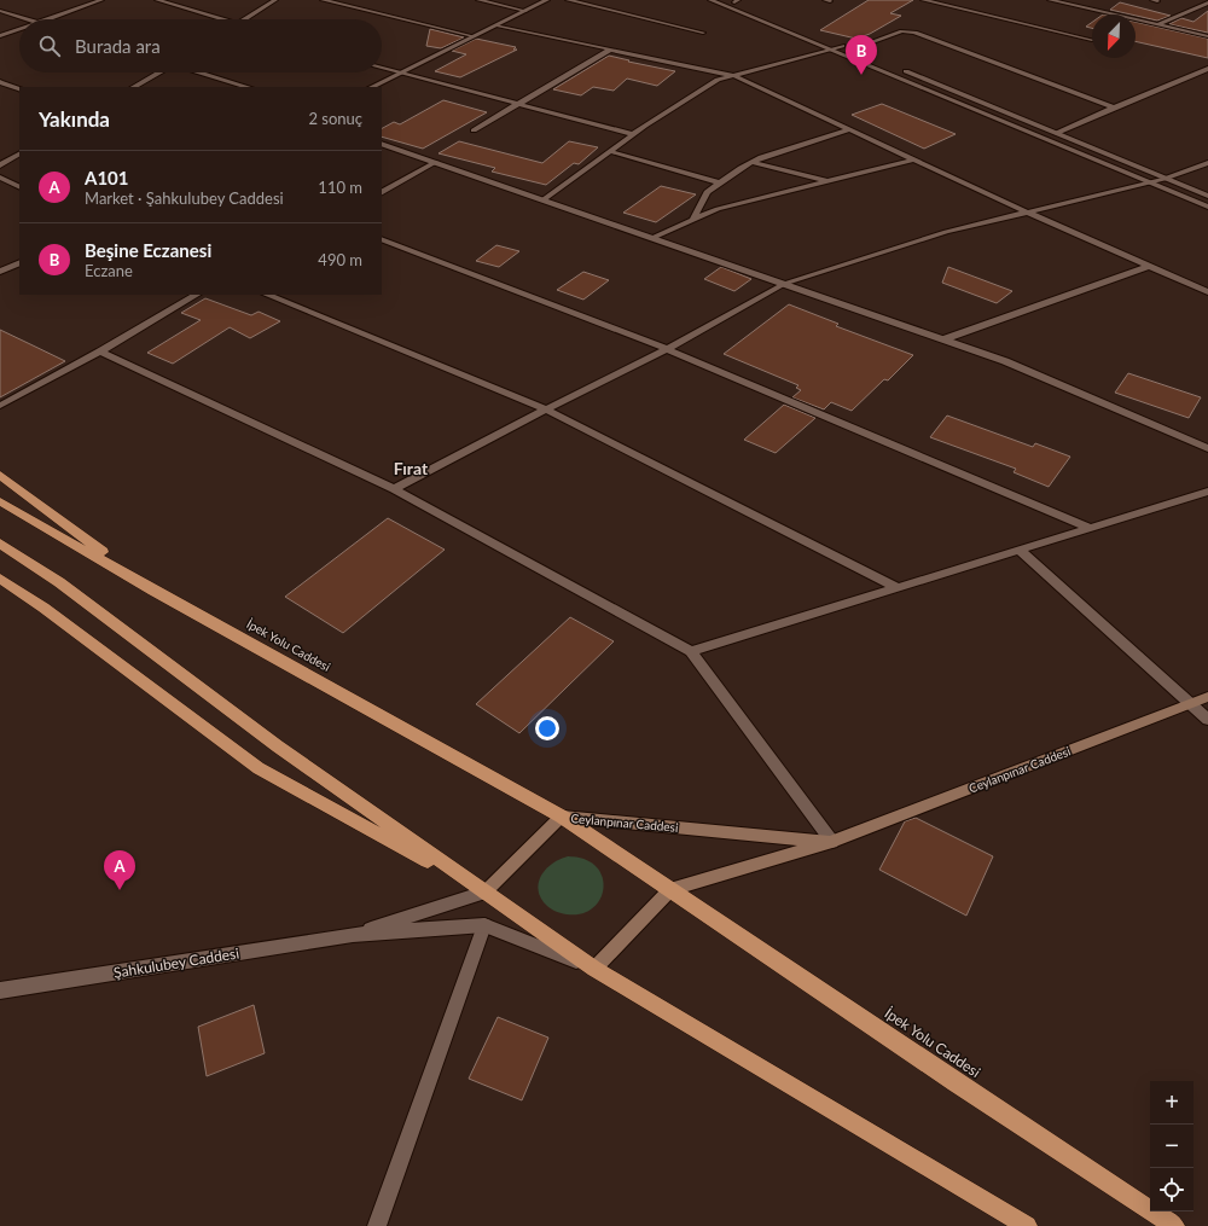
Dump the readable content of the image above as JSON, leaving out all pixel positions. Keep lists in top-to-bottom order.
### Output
{
  "streets": {
    "highway": ["İpek Yolu Caddesi"],
    "main road": ["Ceylanpınar Caddesi"],
    "street": ["Şahkulubey Caddesi"]
  },
  "crossings": [
    ["İpek Yolu Caddesi", "Ceylanpınar Caddesi"]
  ],
  "districts": ["Fırat"],
  "north": "bottom left",
  "page": {
    "search": "Burada ara",
    "pins": ["B", "A"],
    "heading": ["Yakında", "2 sonuç"],
    "list": [
      {
        "mark": "A",
        "name": "A101",
        "note": "Market · Şahkulubey Caddesi",
        "value": "110 m"
      },
      {
        "mark": "B",
        "name": "Beşine Eczanesi",
        "note": "Eczane",
        "value": "490 m"
      }
    ],
    "map_buttons": ["+", "−"]
  }
}
